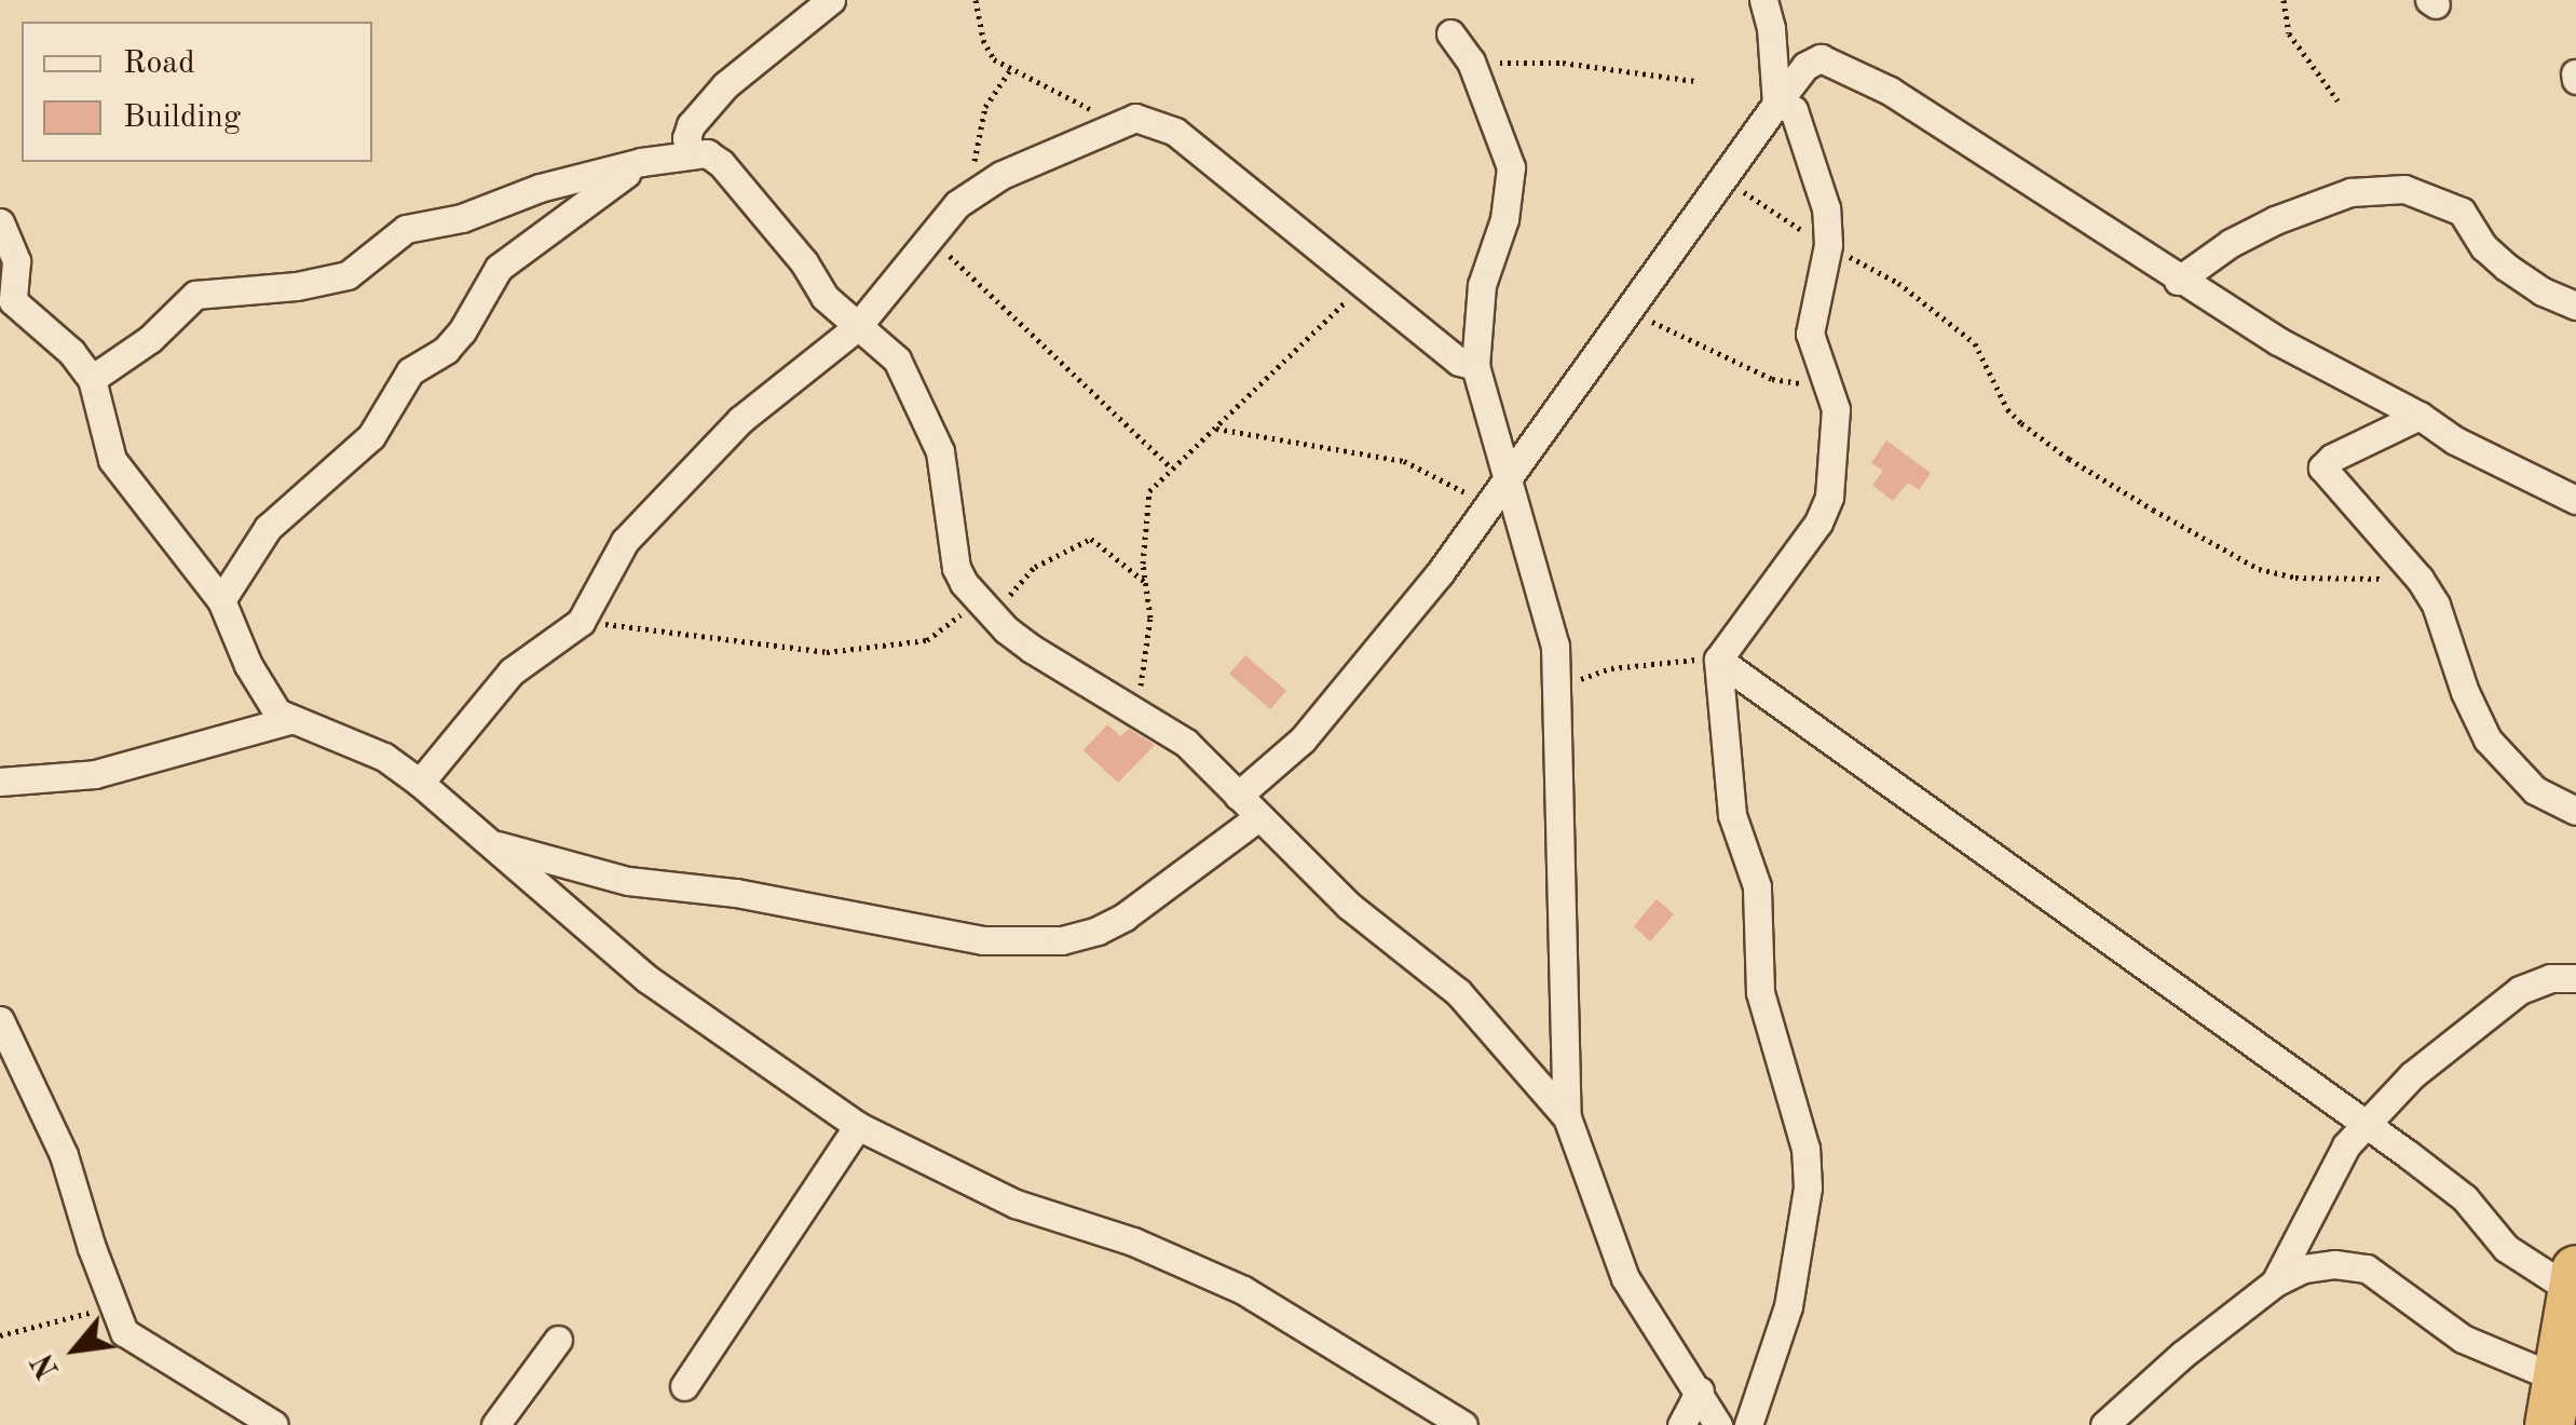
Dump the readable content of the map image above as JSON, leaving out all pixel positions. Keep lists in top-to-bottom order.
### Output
{
  "legend": ["Road", "Building"],
  "north": "bottom left"
}
